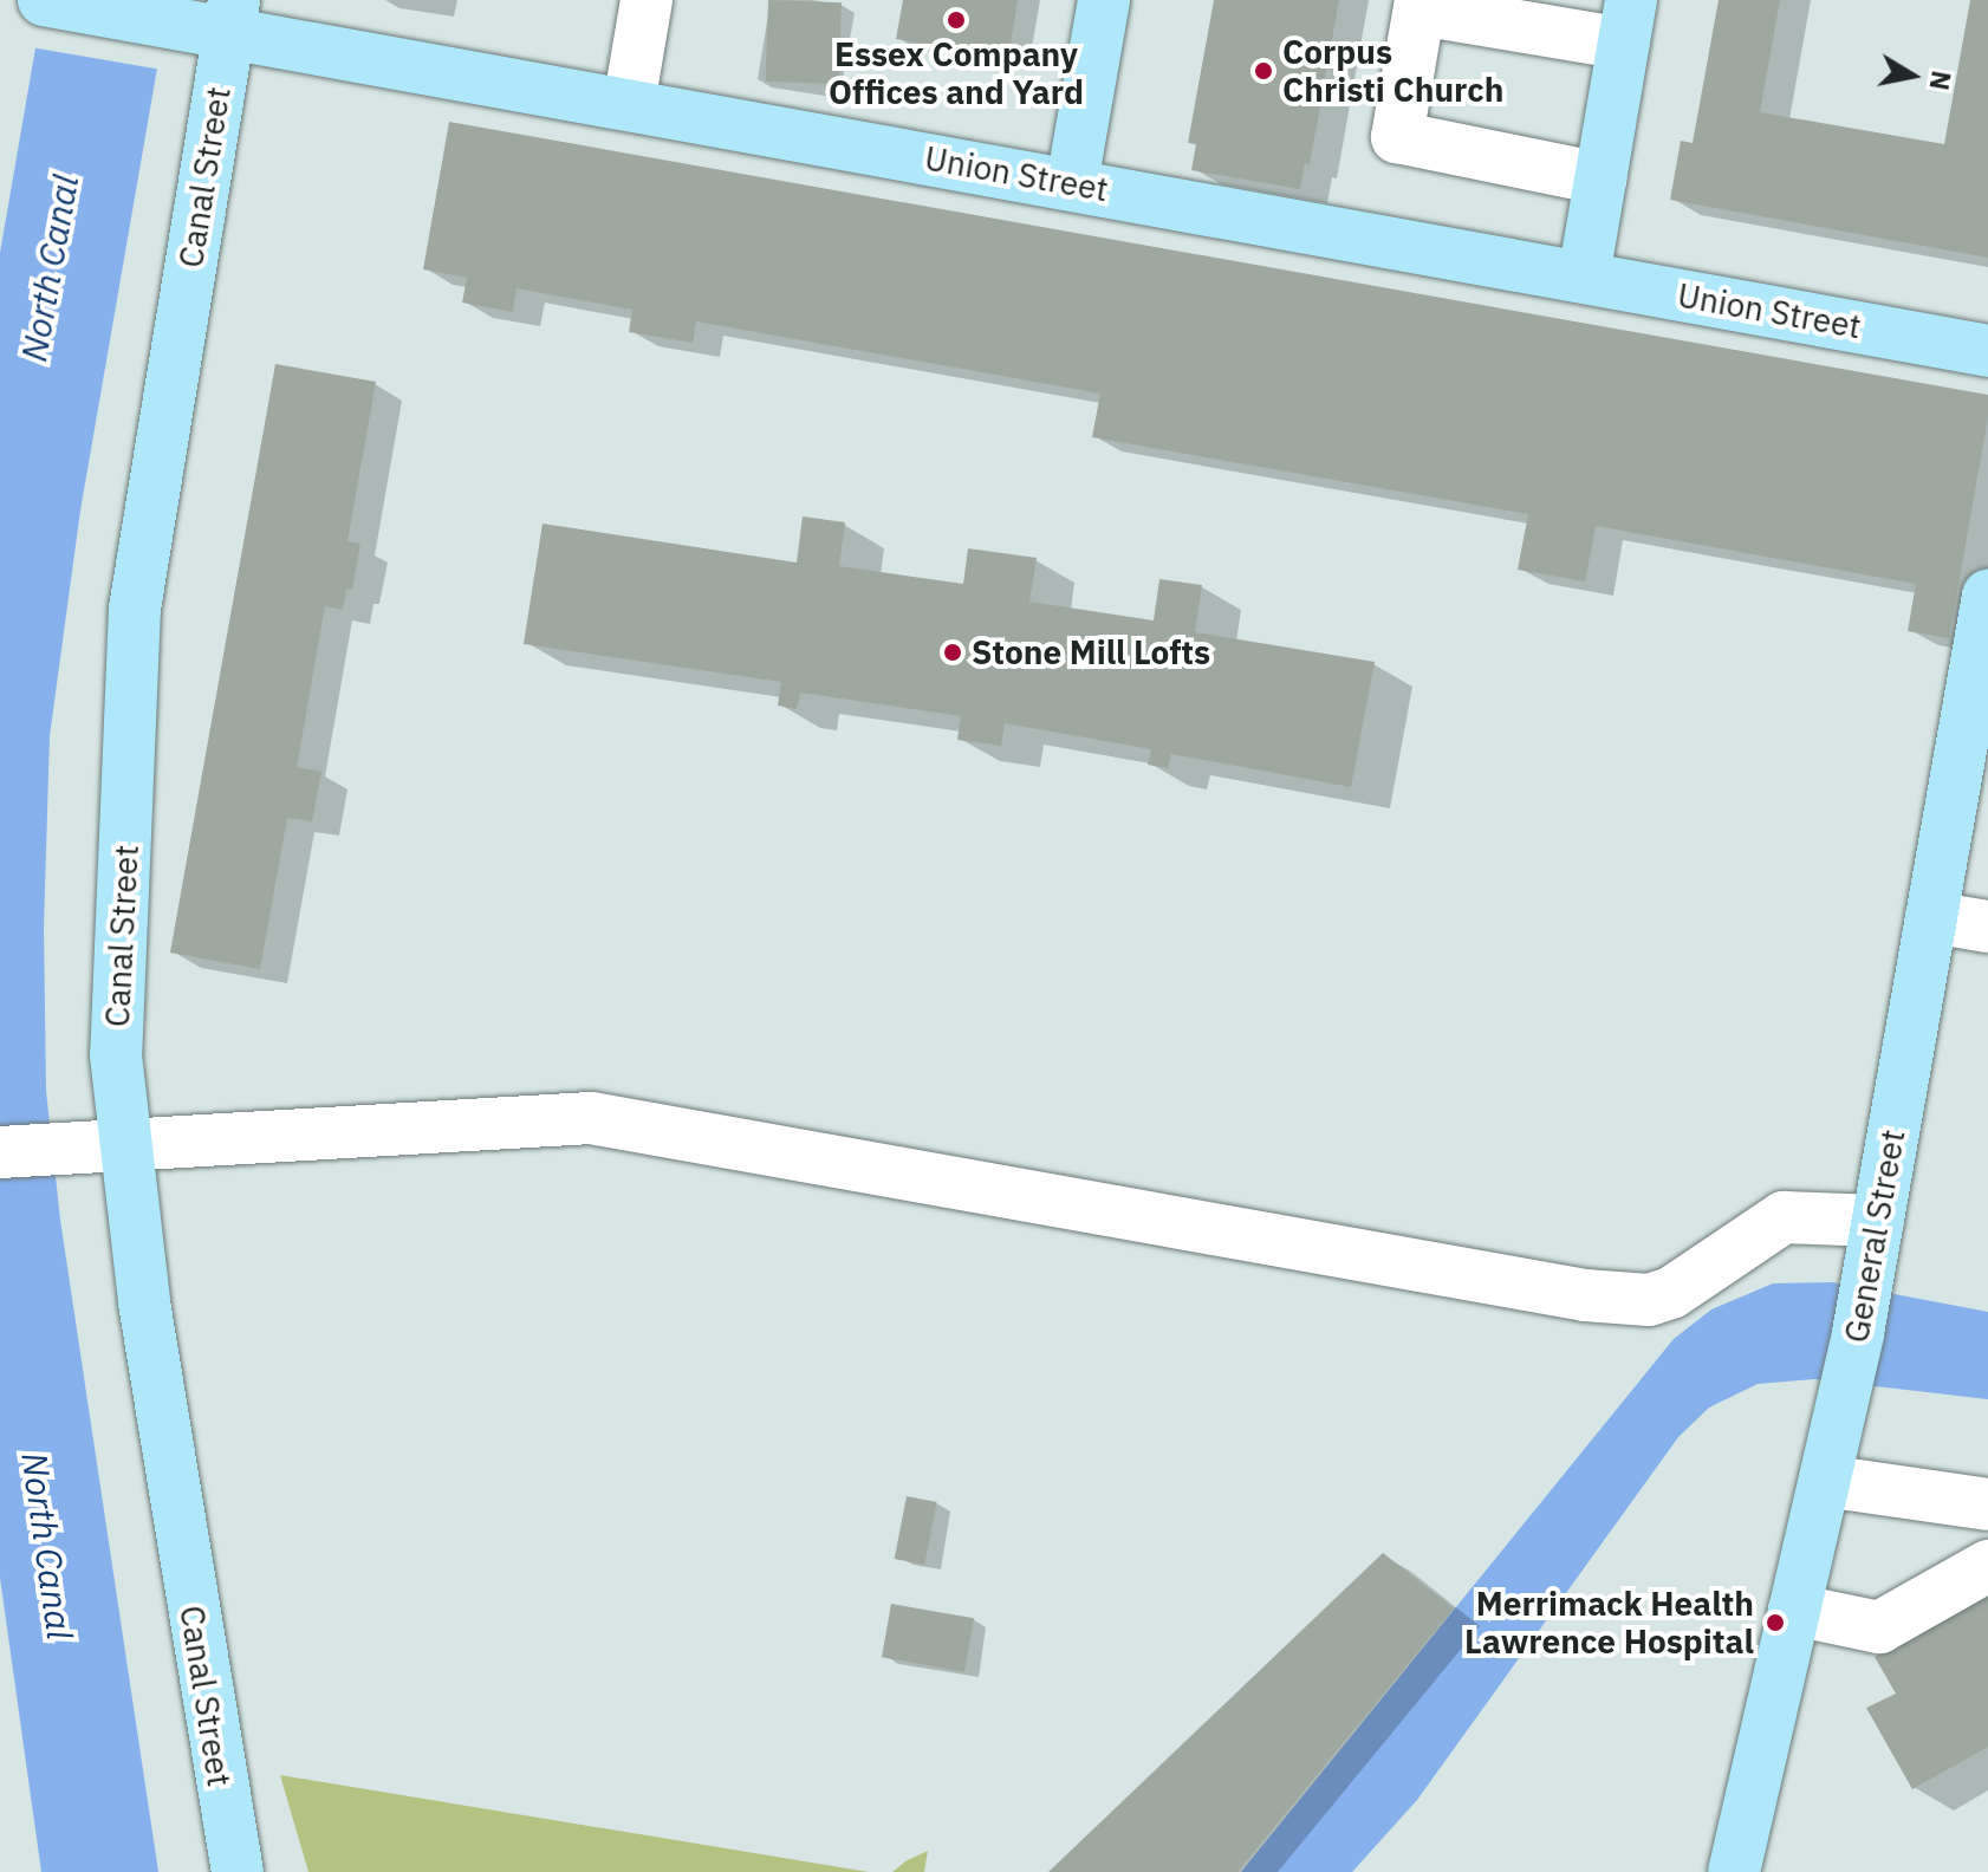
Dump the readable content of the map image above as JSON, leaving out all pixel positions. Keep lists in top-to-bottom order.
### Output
{
  "streets": {
    "main road": ["Union Street", "Canal Street", "General Street"]
  },
  "crossings": [
    ["Union Street", "Canal Street"]
  ],
  "water": ["North Canal"],
  "places": [
    "Essex Company Offices and Yard",
    "Corpus Christi Church",
    "Stone Mill Lofts",
    "Merrimack Health Lawrence Hospital"
  ],
  "north": "right"
}
